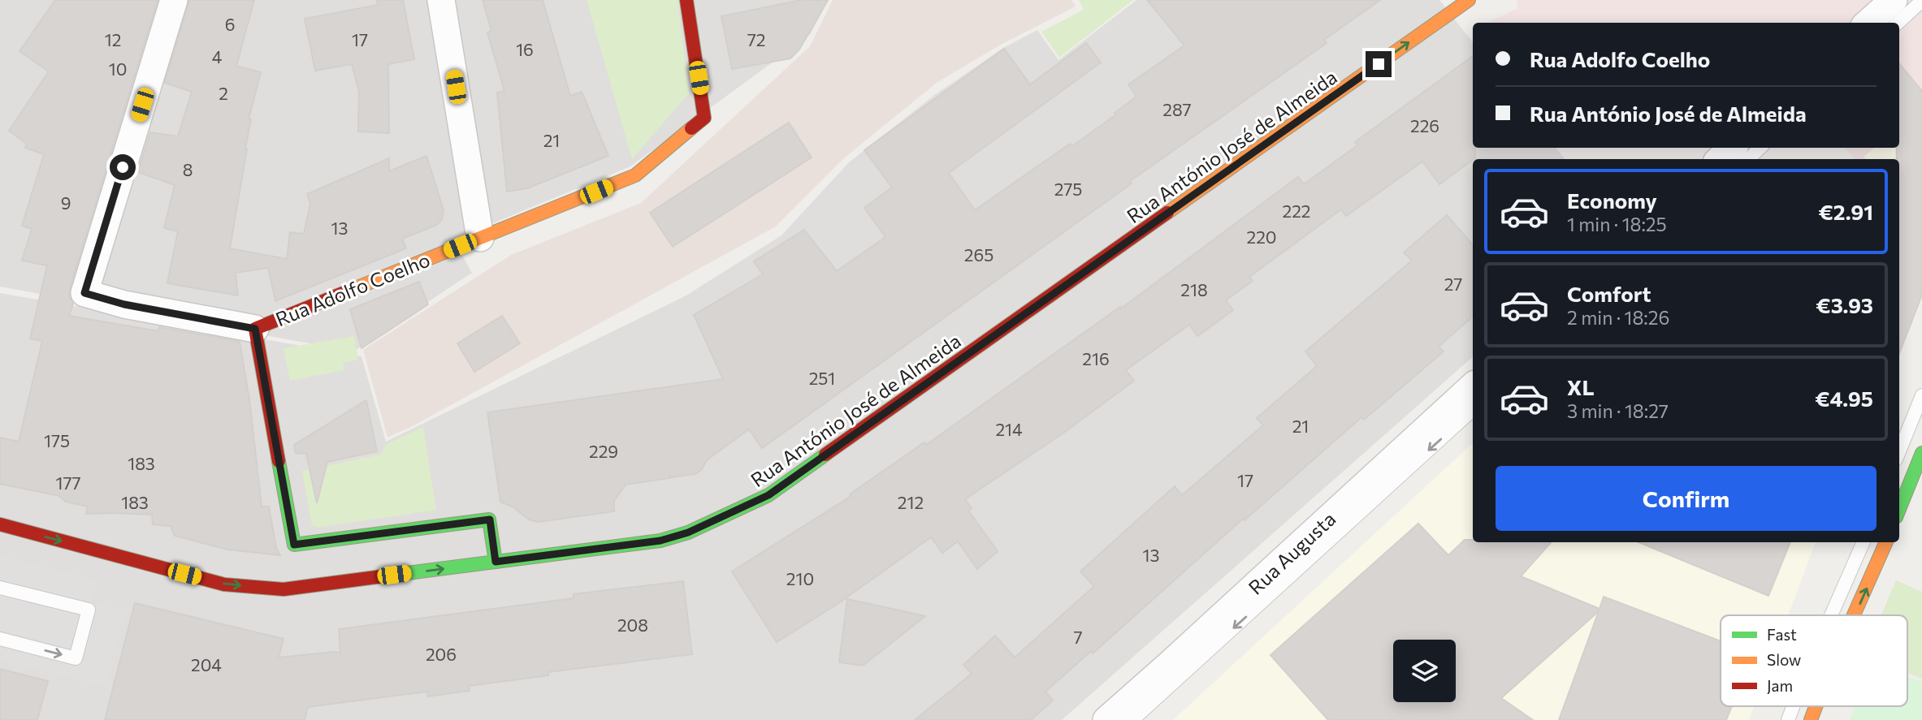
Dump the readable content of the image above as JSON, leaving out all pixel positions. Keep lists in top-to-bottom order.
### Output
{
  "streets": {
    "street": ["Rua António José de Almeida", "Rua Adolfo Coelho", "Rua Augusta"]
  },
  "crossings": [
    ["Rua António José de Almeida", "Rua Adolfo Coelho"]
  ],
  "one_way": ["Rua António José de Almeida"],
  "house_numbers": [
    "6",
    "12",
    "17",
    "72",
    "16",
    "4",
    "10",
    "2",
    "287",
    "226",
    "21",
    "8",
    "275",
    "9",
    "222",
    "13",
    "220",
    "265",
    "27",
    "218",
    "216",
    "251",
    "21",
    "214",
    "175",
    "229",
    "183",
    "17",
    "177",
    "183",
    "212",
    "13",
    "210",
    "208",
    "7",
    "206",
    "204"
  ],
  "legend": ["Fast", "Slow", "Jam"],
  "page": {
    "banner": ["Rua Adolfo Coelho", "Rua António José de Almeida"],
    "list": [
      {
        "name": "Economy",
        "note": "1 min · 18:25",
        "value": "€2.91"
      },
      {
        "name": "Comfort",
        "note": "2 min · 18:26",
        "value": "€3.93"
      },
      {
        "name": "XL",
        "note": "3 min · 18:27",
        "value": "€4.95"
      }
    ],
    "buttons": "Confirm"
  }
}
